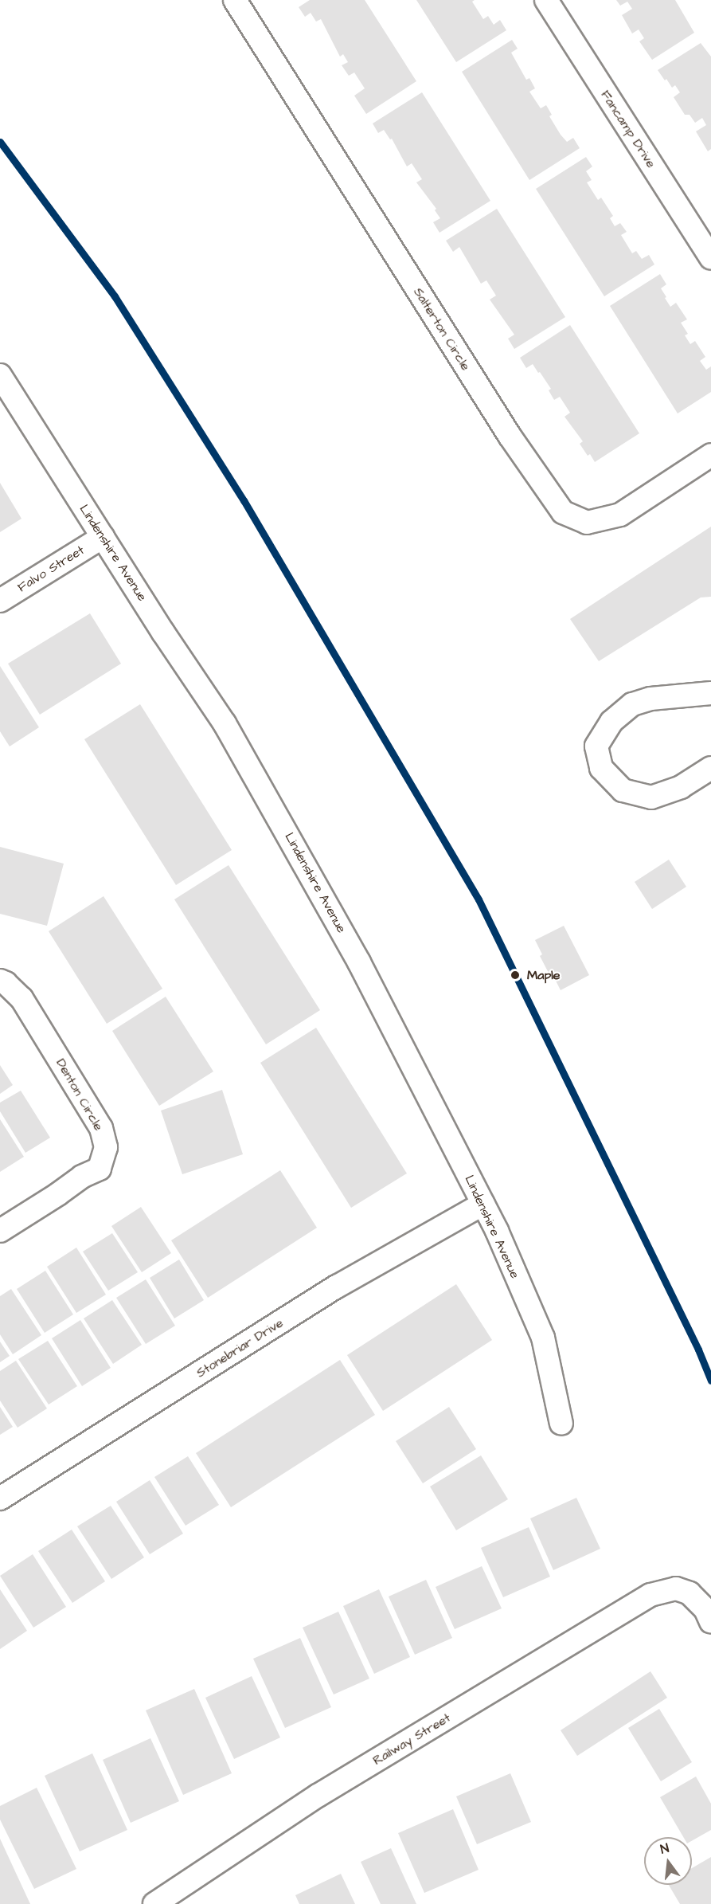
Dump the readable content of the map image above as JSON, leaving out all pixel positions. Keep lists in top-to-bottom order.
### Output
{
  "streets": {
    "street": [
      "Fancamp Drive",
      "Salterton Circle",
      "Lindenshire Avenue",
      "Falvo Street",
      "Denton Circle",
      "Stonebriar Drive",
      "Railway Street"
    ]
  },
  "crossings": [
    ["Lindenshire Avenue", "Falvo Street"],
    ["Lindenshire Avenue", "Stonebriar Drive"]
  ],
  "places": ["Maple"],
  "north": "top"
}
